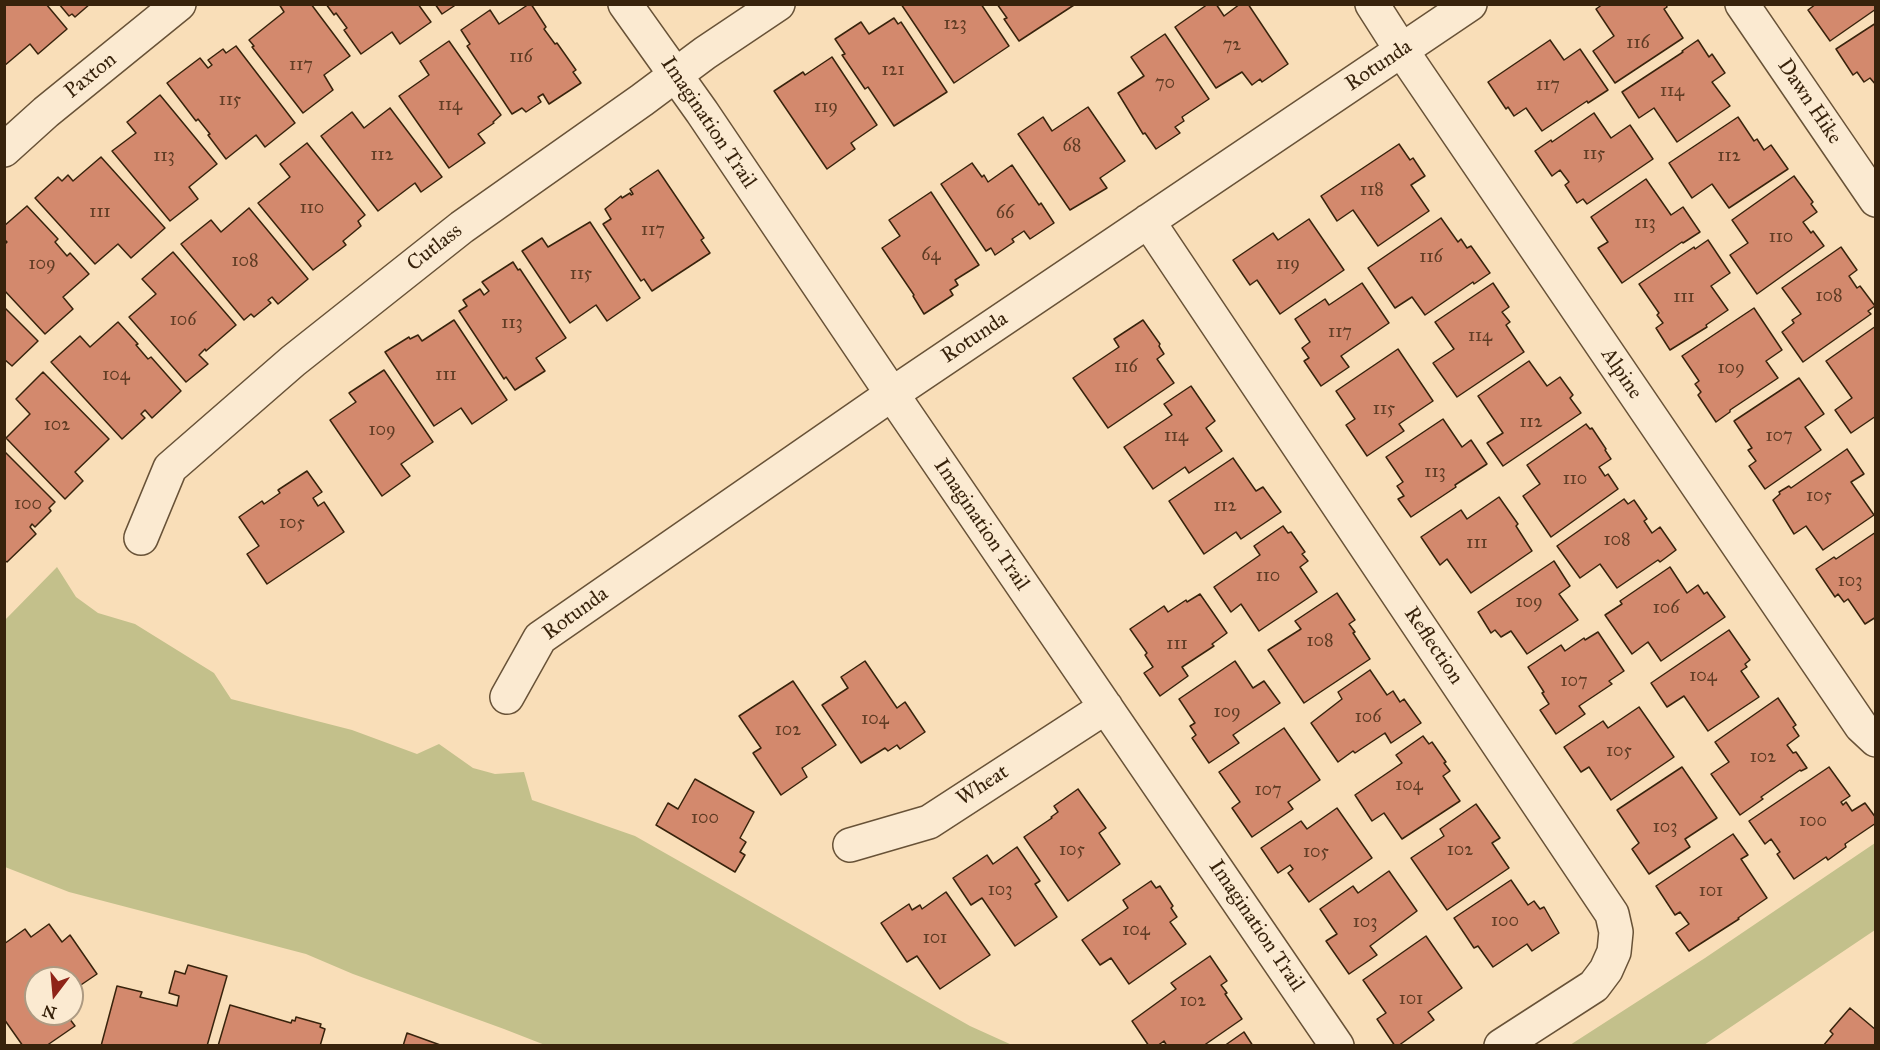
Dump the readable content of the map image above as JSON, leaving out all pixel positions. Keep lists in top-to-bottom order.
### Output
{
  "streets": {
    "street": [
      "Rotunda",
      "Paxton",
      "Dawn Hike",
      "Imagination Trail",
      "Cutlass",
      "Alpine",
      "Reflection",
      "Wheat"
    ]
  },
  "crossings": [
    ["Rotunda", "Imagination Trail"],
    ["Rotunda", "Alpine"],
    ["Rotunda", "Reflection"],
    ["Imagination Trail", "Cutlass"],
    ["Imagination Trail", "Wheat"]
  ],
  "house_numbers": [
    "123",
    "116",
    "72",
    "116",
    "117",
    "121",
    "70",
    "117",
    "114",
    "115",
    "114",
    "119",
    "68",
    "115",
    "112",
    "113",
    "112",
    "118",
    "110",
    "111",
    "66",
    "113",
    "117",
    "110",
    "64",
    "116",
    "108",
    "109",
    "119",
    "115",
    "108",
    "111",
    "106",
    "113",
    "117",
    "114",
    "116",
    "109",
    "104",
    "111",
    "115",
    "112",
    "102",
    "109",
    "114",
    "107",
    "113",
    "110",
    "105",
    "100",
    "112",
    "105",
    "108",
    "111",
    "110",
    "103",
    "109",
    "106",
    "108",
    "111",
    "104",
    "107",
    "109",
    "106",
    "104",
    "102",
    "105",
    "102",
    "104",
    "107",
    "100",
    "100",
    "103",
    "105",
    "102",
    "105",
    "103",
    "101",
    "100",
    "103",
    "104",
    "101",
    "101",
    "102"
  ],
  "north": "bottom"
}
